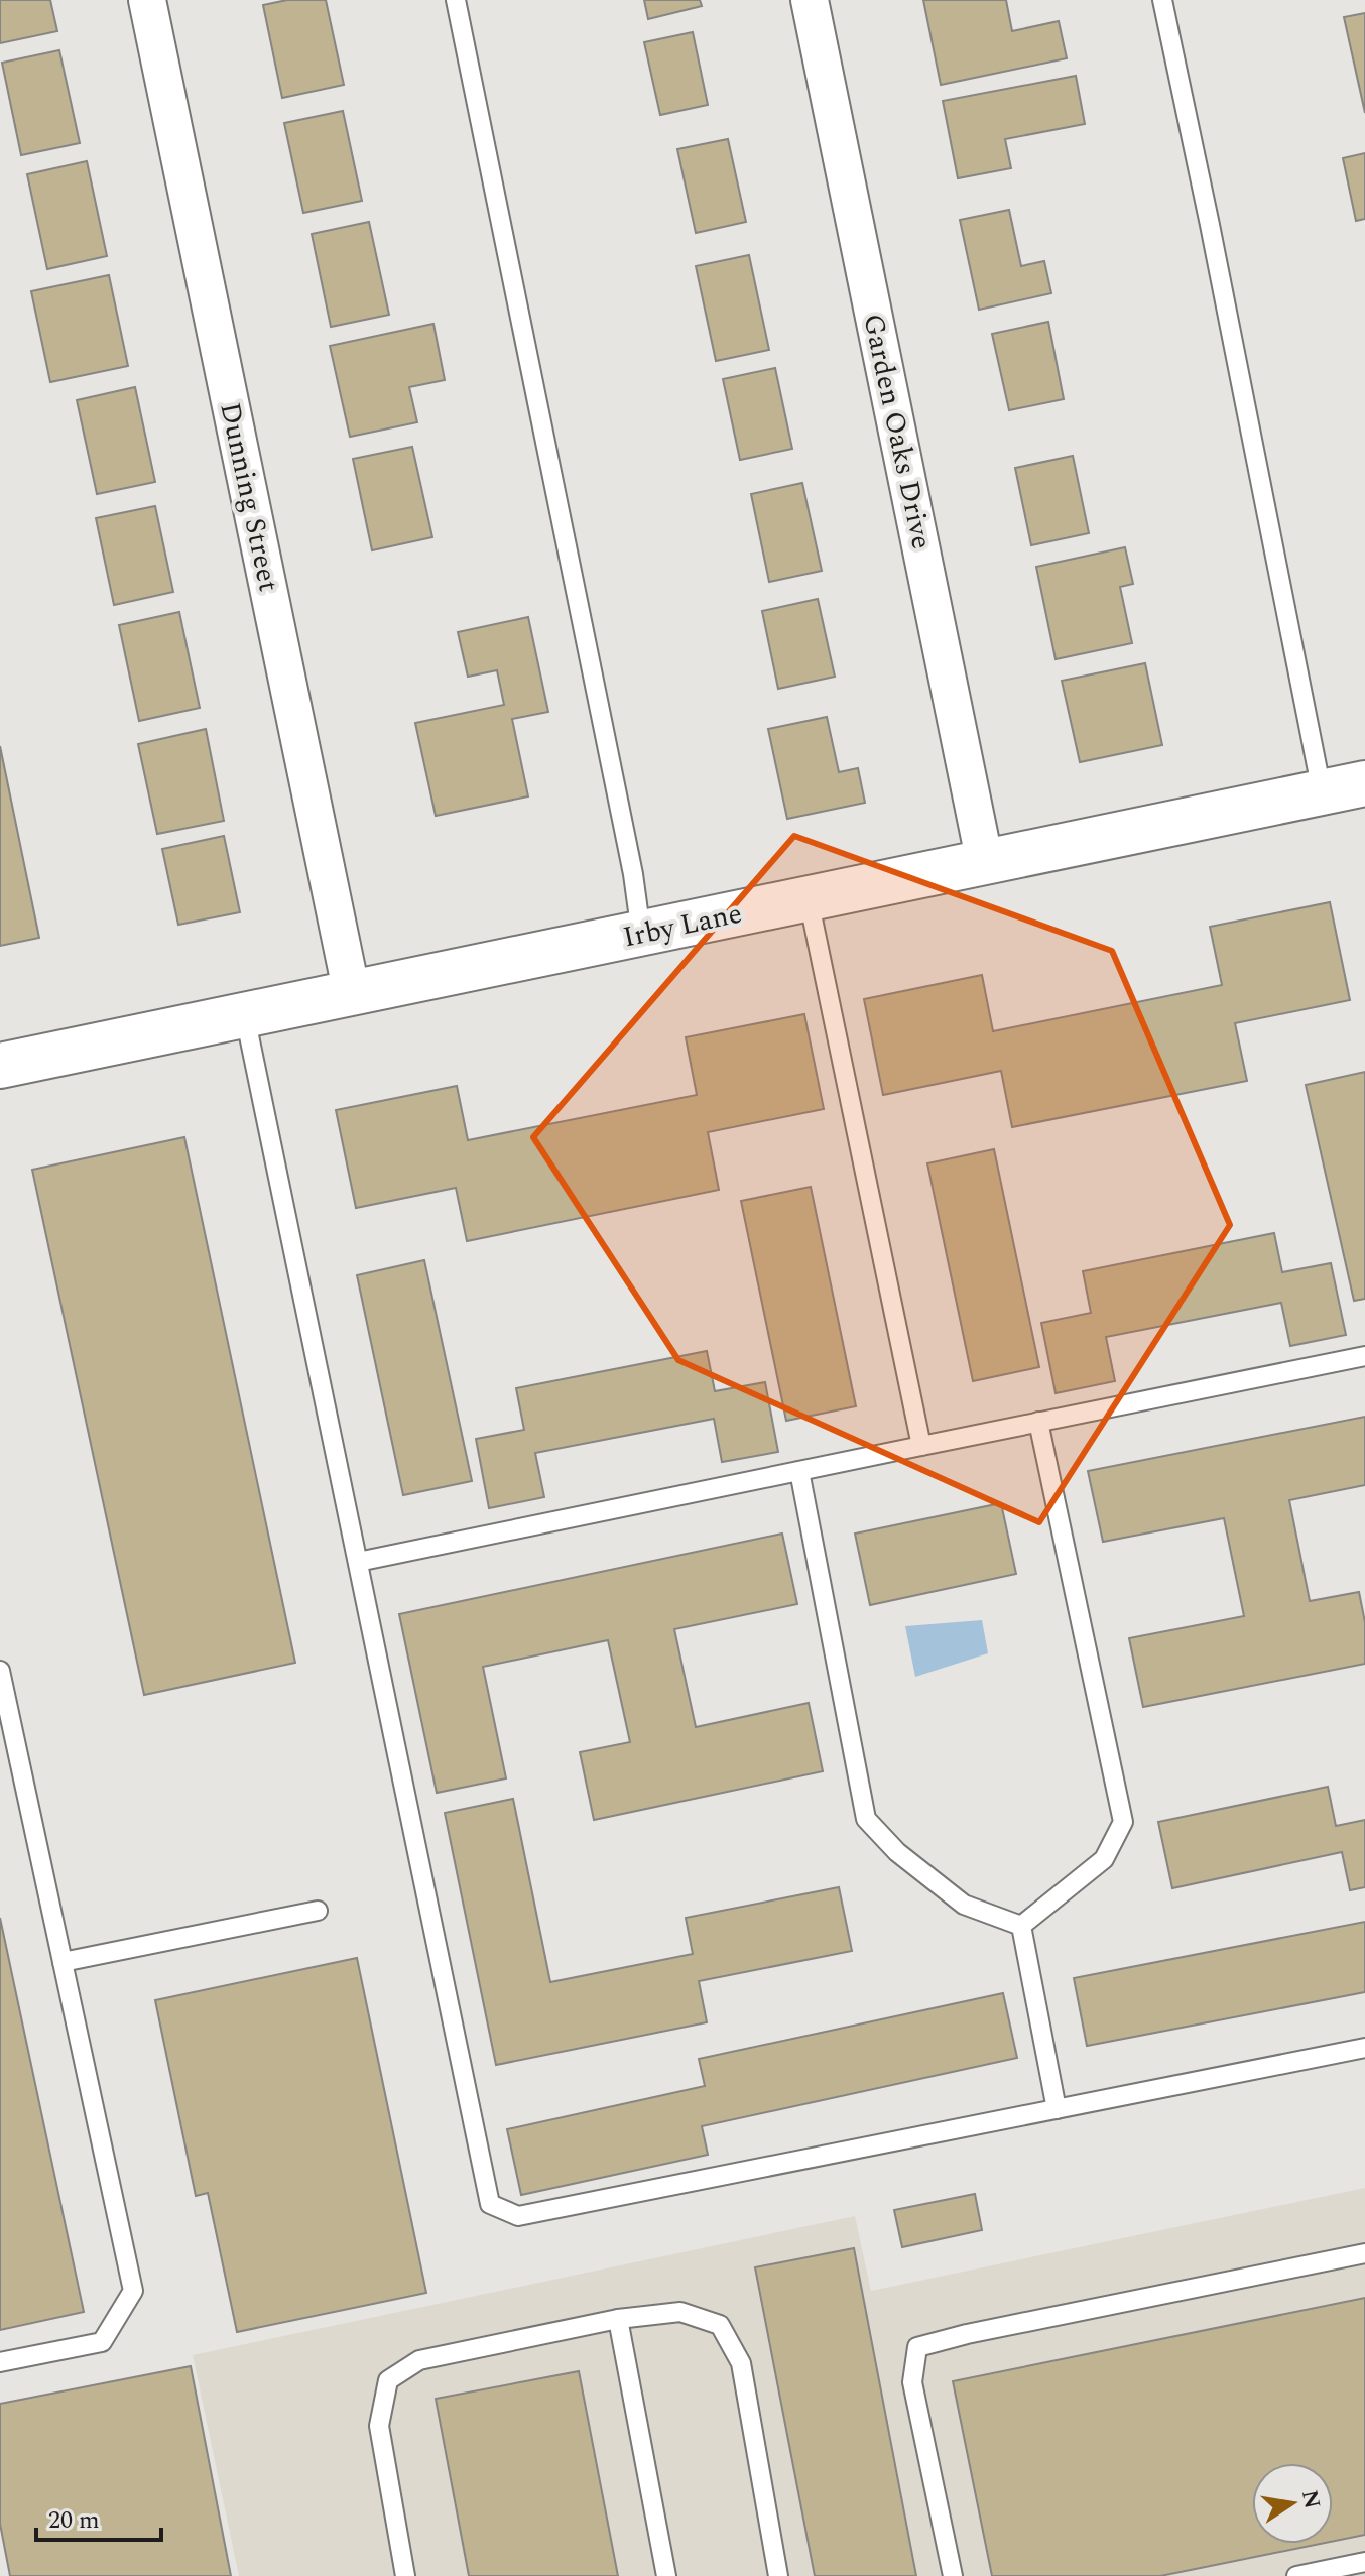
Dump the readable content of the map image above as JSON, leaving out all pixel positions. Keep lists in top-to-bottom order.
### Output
{
  "streets": {
    "street": ["Garden Oaks Drive", "Dunning Street", "Irby Lane"]
  },
  "crossings": [
    ["Garden Oaks Drive", "Irby Lane"],
    ["Dunning Street", "Irby Lane"]
  ],
  "scale_bar": "20 m",
  "north": "right"
}
